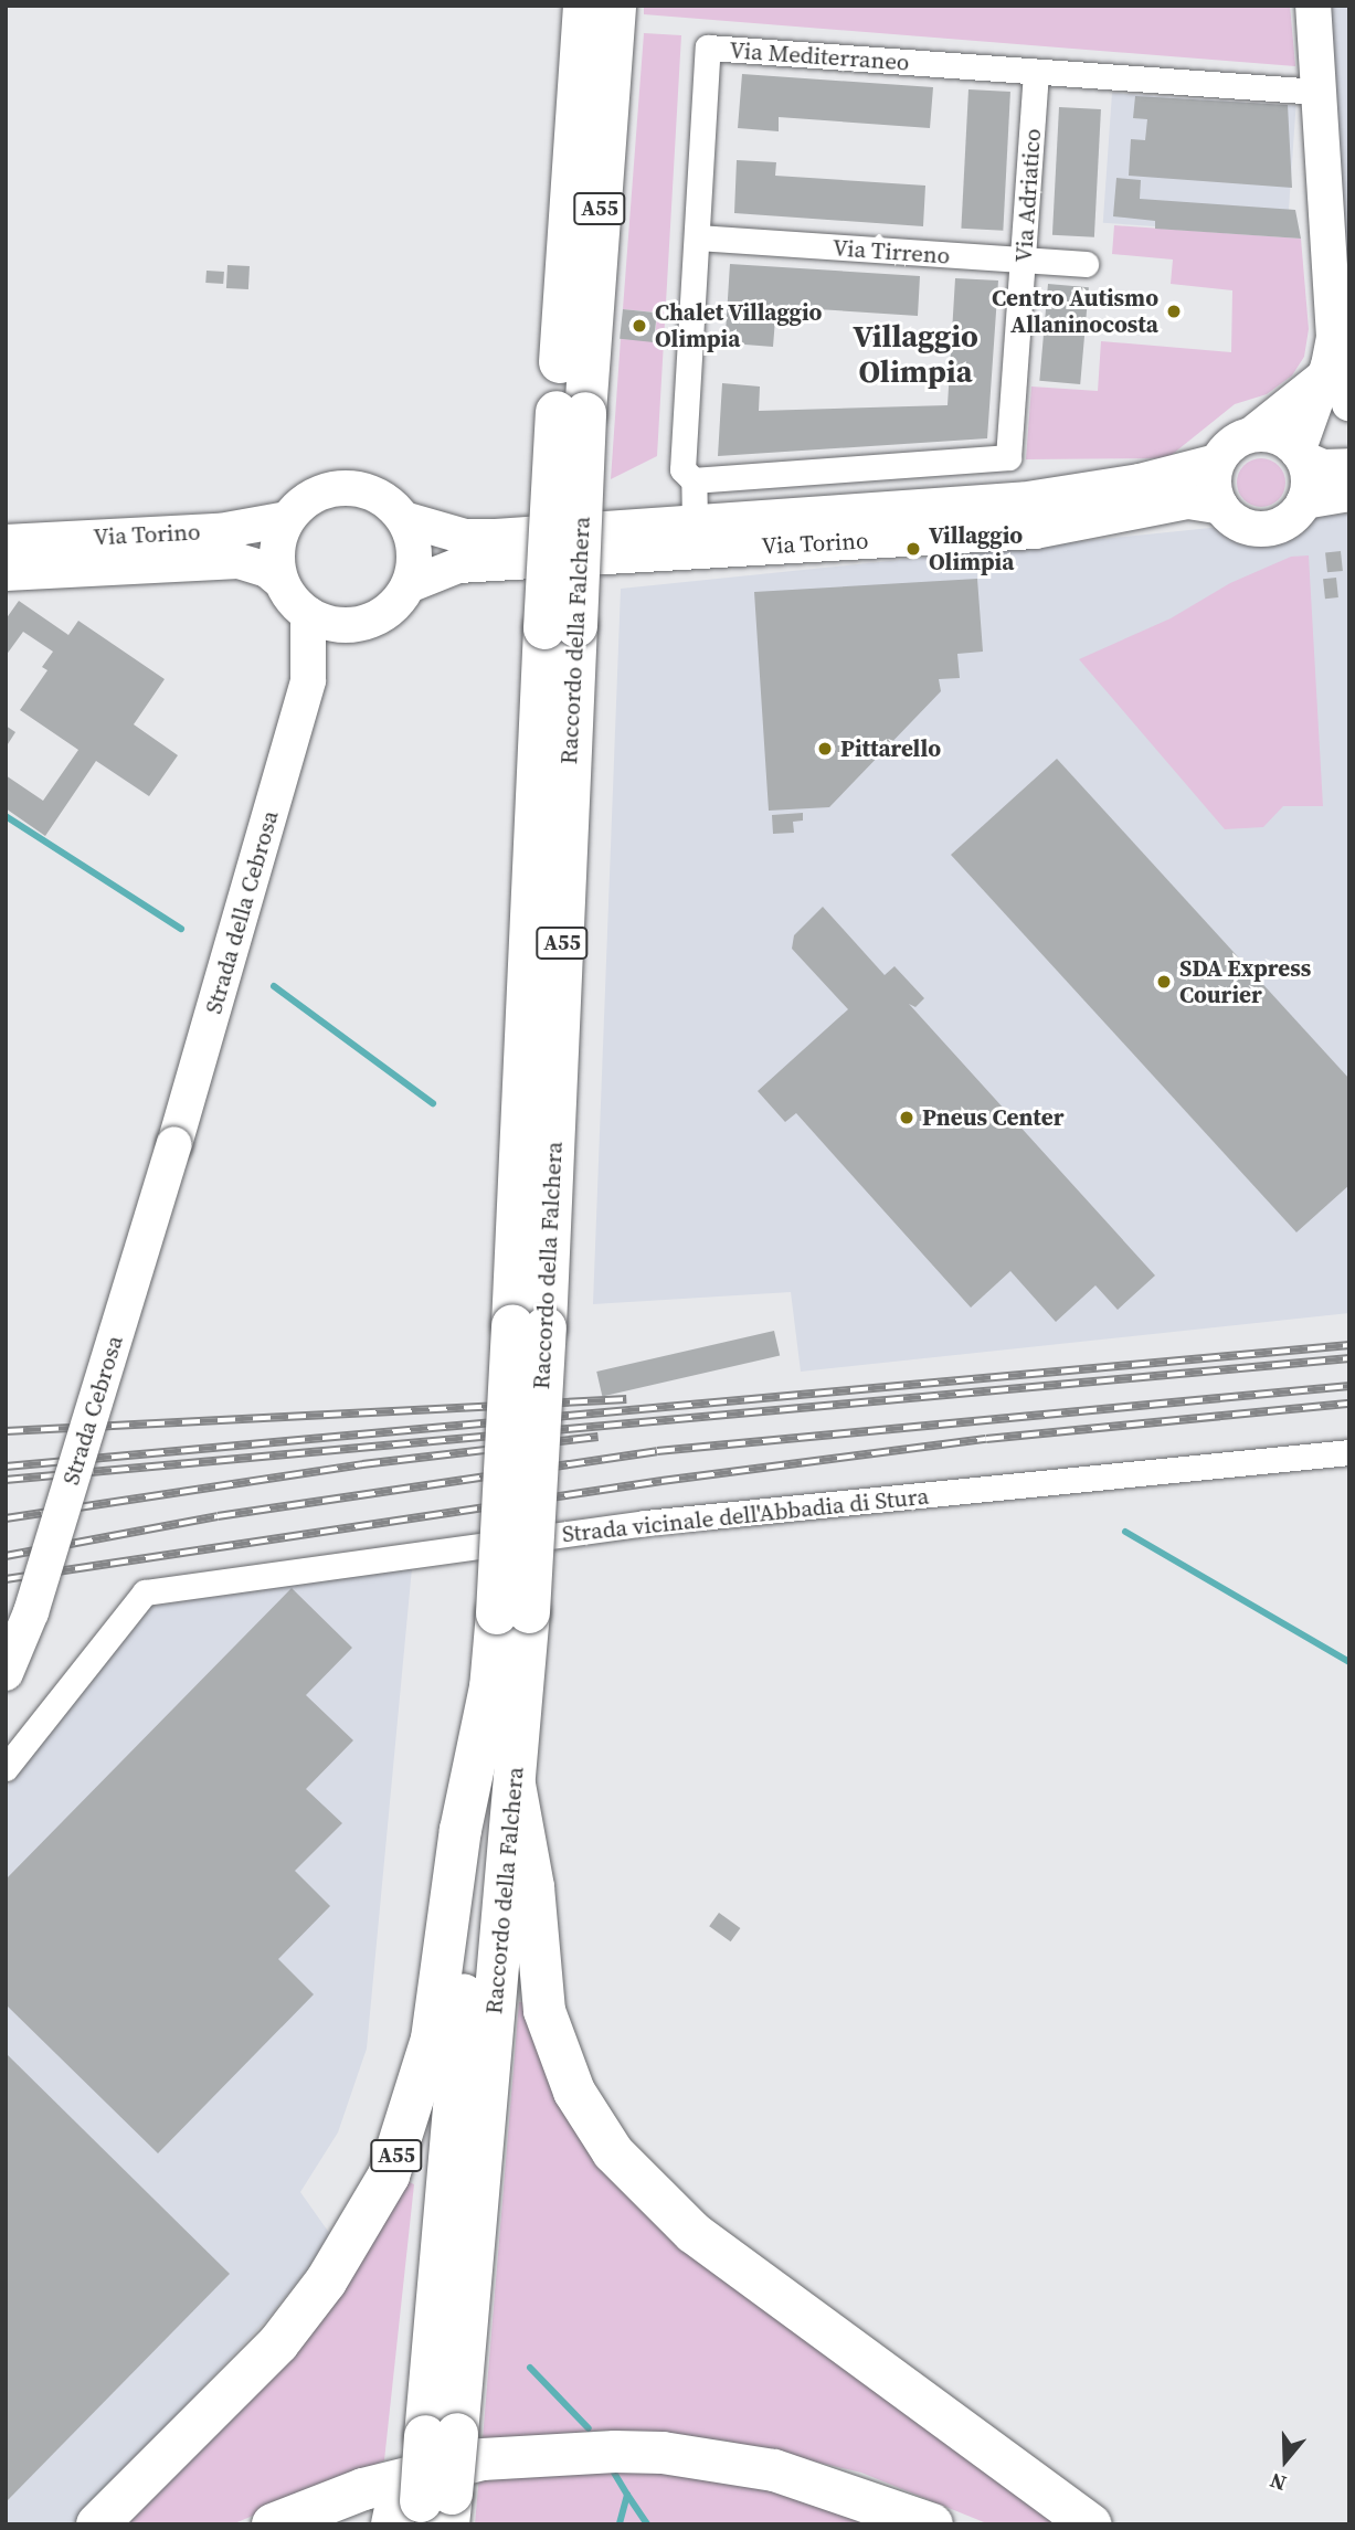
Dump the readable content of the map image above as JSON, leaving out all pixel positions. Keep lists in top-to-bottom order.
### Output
{
  "streets": {
    "highway": ["A55", "Raccordo della Falchera"],
    "main road": ["Via Torino", "Strada della Cebrosa", "Strada Cebrosa"],
    "street": [
      "Via Mediterraneo",
      "Via Adriatico",
      "Via Tirreno",
      "Strada vicinale dell'Abbadia di Stura"
    ]
  },
  "crossings": [
    ["Via Mediterraneo", "Via Adriatico"],
    ["Via Mediterraneo", "Via Tirreno"],
    ["Via Mediterraneo", "Via Torino"],
    ["Via Adriatico", "Via Tirreno"],
    ["A55", "Raccordo della Falchera"],
    ["Via Torino", "Strada della Cebrosa"],
    ["Strada della Cebrosa", "Strada Cebrosa"]
  ],
  "districts": ["Villaggio Olimpia"],
  "places": [
    "Centro Autismo Allaninocosta",
    "Chalet Villaggio Olimpia",
    "Villaggio Olimpia",
    "Pittarello",
    "SDA Express Courier",
    "Pneus Center"
  ],
  "north": "bottom"
}
